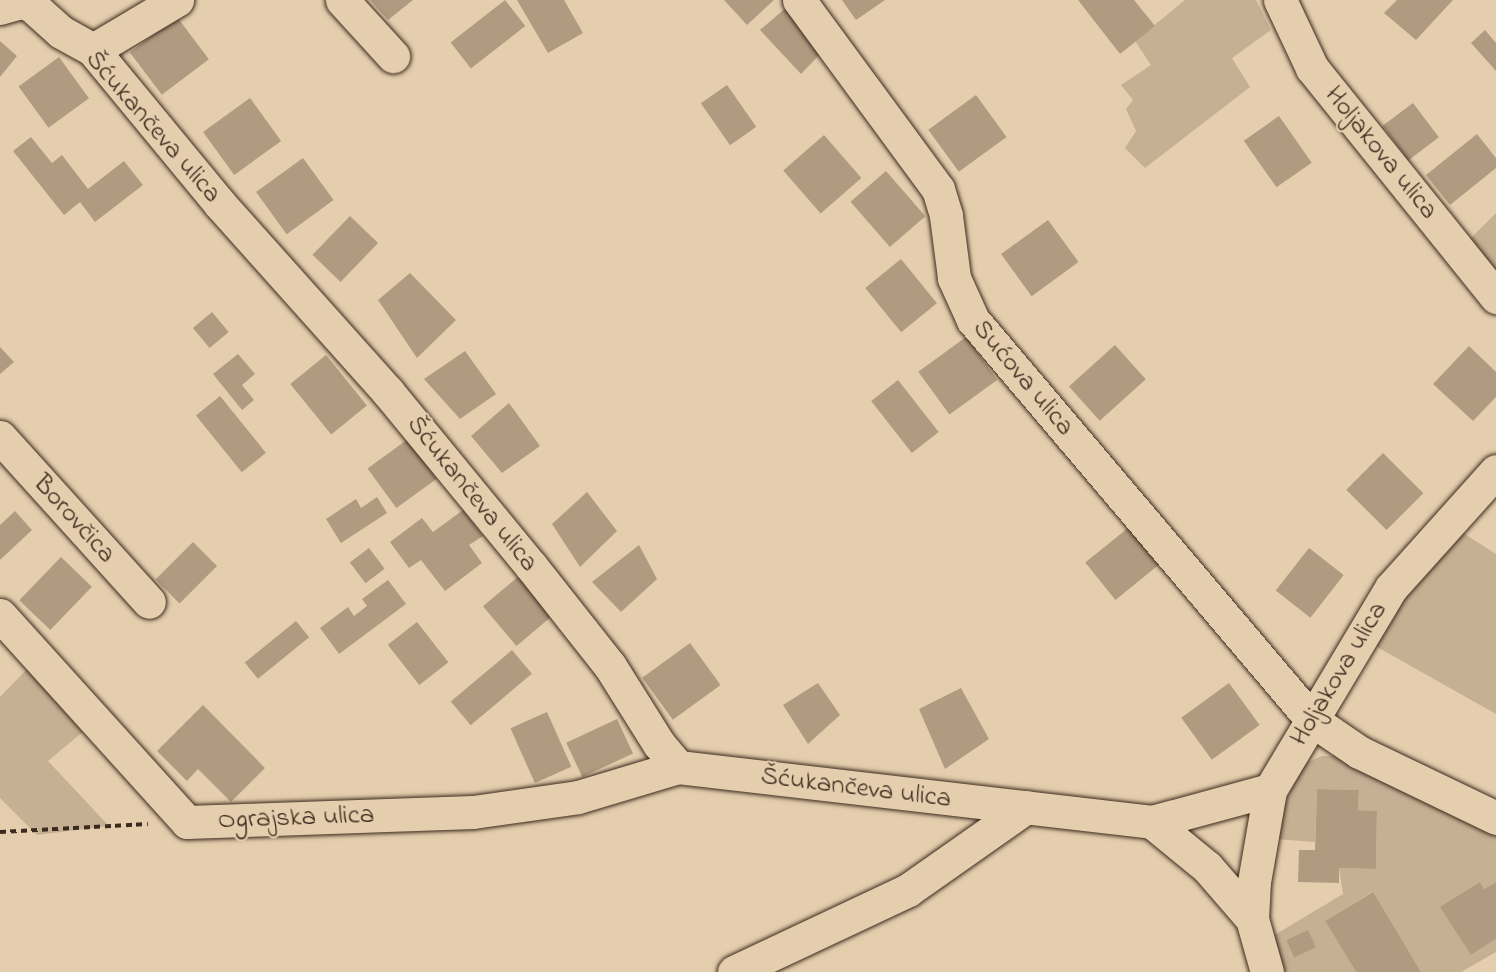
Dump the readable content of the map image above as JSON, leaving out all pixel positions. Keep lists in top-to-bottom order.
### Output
{
  "streets": {
    "street": [
      "Šćukančeva ulica",
      "Holjakova ulica",
      "Sućova ulica",
      "Borovčica",
      "Ograjska ulica"
    ]
  },
  "crossings": [
    ["Šćukančeva ulica", "Ograjska ulica"],
    ["Holjakova ulica", "Sućova ulica"]
  ]
}
